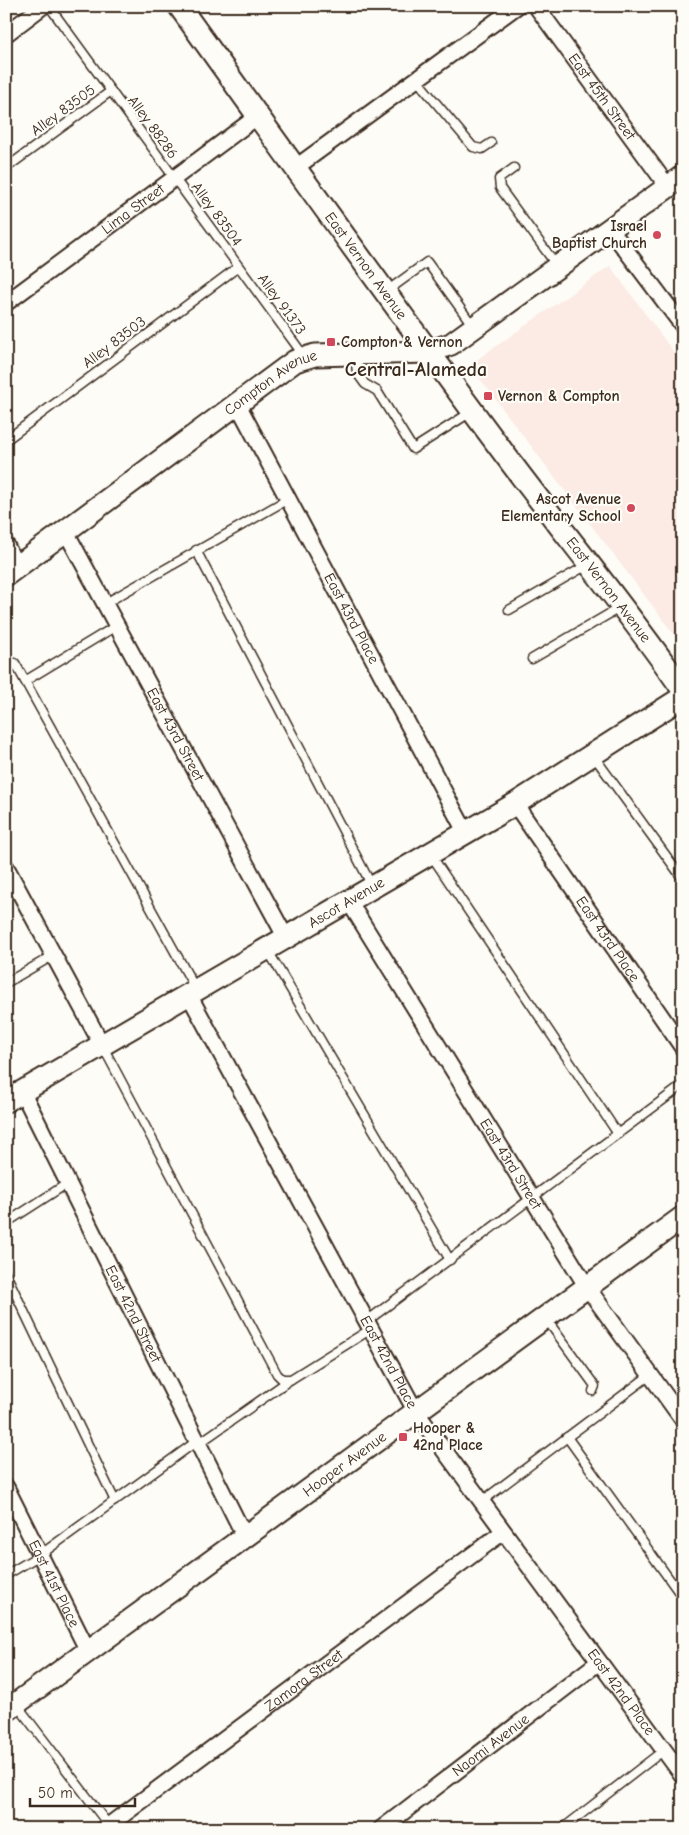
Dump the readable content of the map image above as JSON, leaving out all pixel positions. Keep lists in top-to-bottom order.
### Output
{
  "streets": {
    "street": [
      "East 45th Street",
      "Lima Street",
      "East Vernon Avenue",
      "Compton Avenue",
      "East 43rd Place",
      "East 43rd Street",
      "Ascot Avenue",
      "East 42nd Street",
      "East 42nd Place",
      "Hooper Avenue",
      "East 41st Place",
      "Zamora Street",
      "Naomi Avenue"
    ],
    "lane": [
      "Alley 83505",
      "Alley 88286",
      "Alley 83504",
      "Alley 91373",
      "Alley 83503"
    ]
  },
  "crossings": [
    ["East 45th Street", "Compton Avenue"],
    ["Alley 83505", "Alley 88286"],
    ["Alley 88286", "Lima Street"],
    ["Alley 88286", "Alley 83504"],
    ["Lima Street", "Alley 83504"],
    ["Lima Street", "East Vernon Avenue"],
    ["Alley 83504", "Alley 91373"],
    ["Alley 83504", "Alley 83503"],
    ["East Vernon Avenue", "Compton Avenue"],
    ["Alley 91373", "Alley 83503"],
    ["Alley 91373", "Compton Avenue"],
    ["Compton Avenue", "East 43rd Place"],
    ["Compton Avenue", "East 43rd Street"],
    ["East 43rd Place", "Ascot Avenue"],
    ["East 43rd Street", "Ascot Avenue"],
    ["East 43rd Street", "Hooper Avenue"],
    ["Ascot Avenue", "East 42nd Street"],
    ["Ascot Avenue", "East 42nd Place"],
    ["East 42nd Street", "Hooper Avenue"],
    ["East 42nd Place", "Hooper Avenue"],
    ["East 42nd Place", "Zamora Street"],
    ["East 42nd Place", "Naomi Avenue"],
    ["Hooper Avenue", "East 41st Place"]
  ],
  "districts": ["Central-Alameda"],
  "places": {
    "other": ["Israel Baptist Church", "Ascot Avenue Elementary School"],
    "transit": ["Compton & Vernon", "Vernon & Compton", "Hooper & 42nd Place"]
  },
  "scale_bar": "50 m"
}
